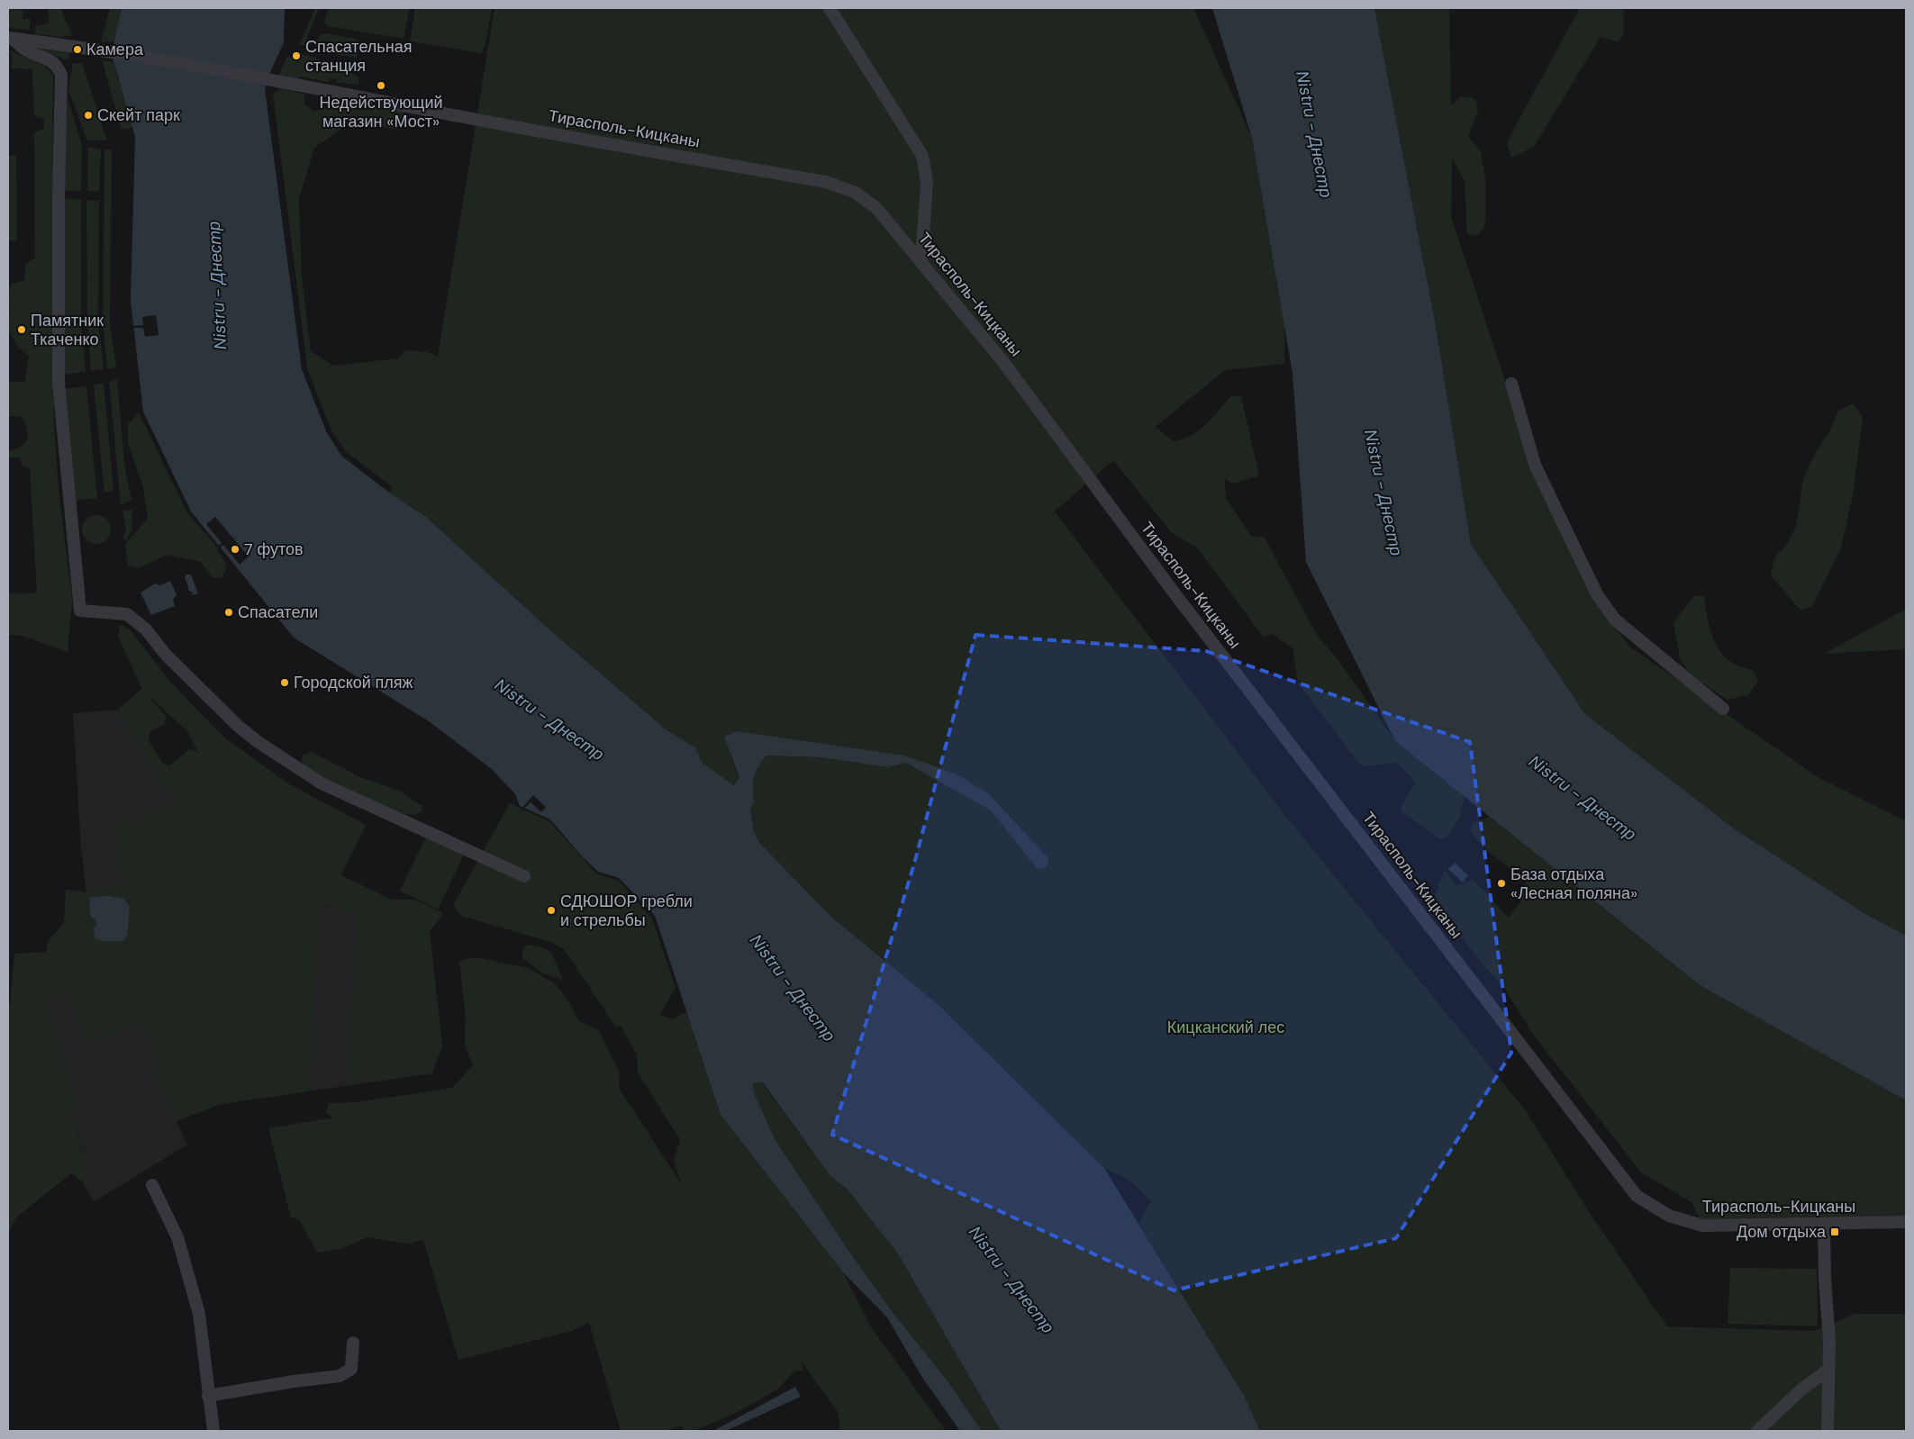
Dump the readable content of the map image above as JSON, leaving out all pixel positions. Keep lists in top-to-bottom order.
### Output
{
  "streets": {
    "street": ["Тирасполь-Кицканы"]
  },
  "water": ["Nistru - Днестр"],
  "parks": ["Кицканский лес"],
  "places": {
    "other": [
      "Камера",
      "Спасательная станция",
      "Недействующий магазин «Мост»",
      "Скейт парк",
      "Памятник Ткаченко",
      "7 футов",
      "Спасатели",
      "Городской пляж",
      "База отдыха «Лесная поляна»",
      "СДЮШОР гребли и стрельбы"
    ],
    "transit": ["Дом отдыха"]
  }
}
